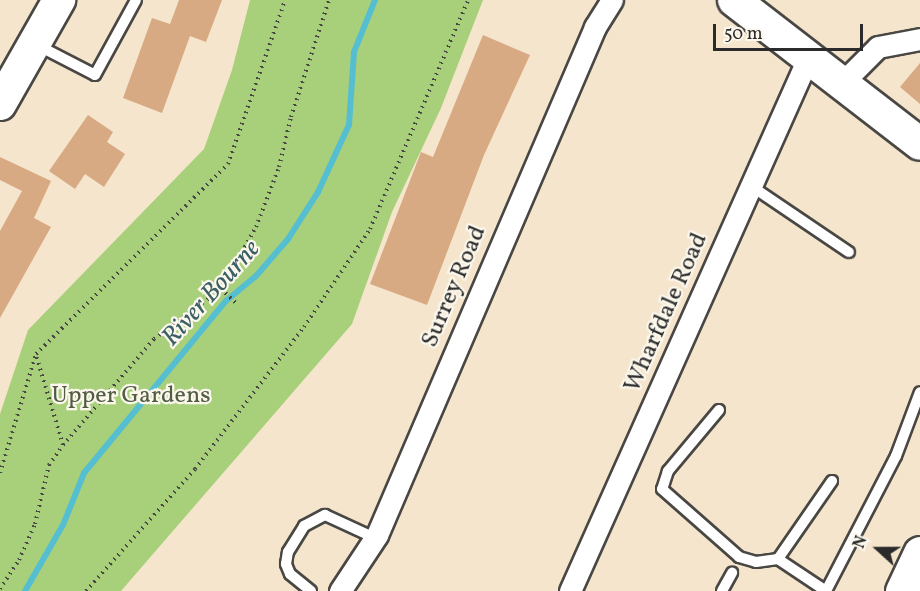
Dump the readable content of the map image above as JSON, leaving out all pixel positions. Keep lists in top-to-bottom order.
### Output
{
  "streets": {
    "street": ["Surrey Road", "Wharfdale Road"]
  },
  "water": ["River Bourne"],
  "parks": ["Upper Gardens"],
  "scale_bar": "50 m",
  "north": "left"
}
